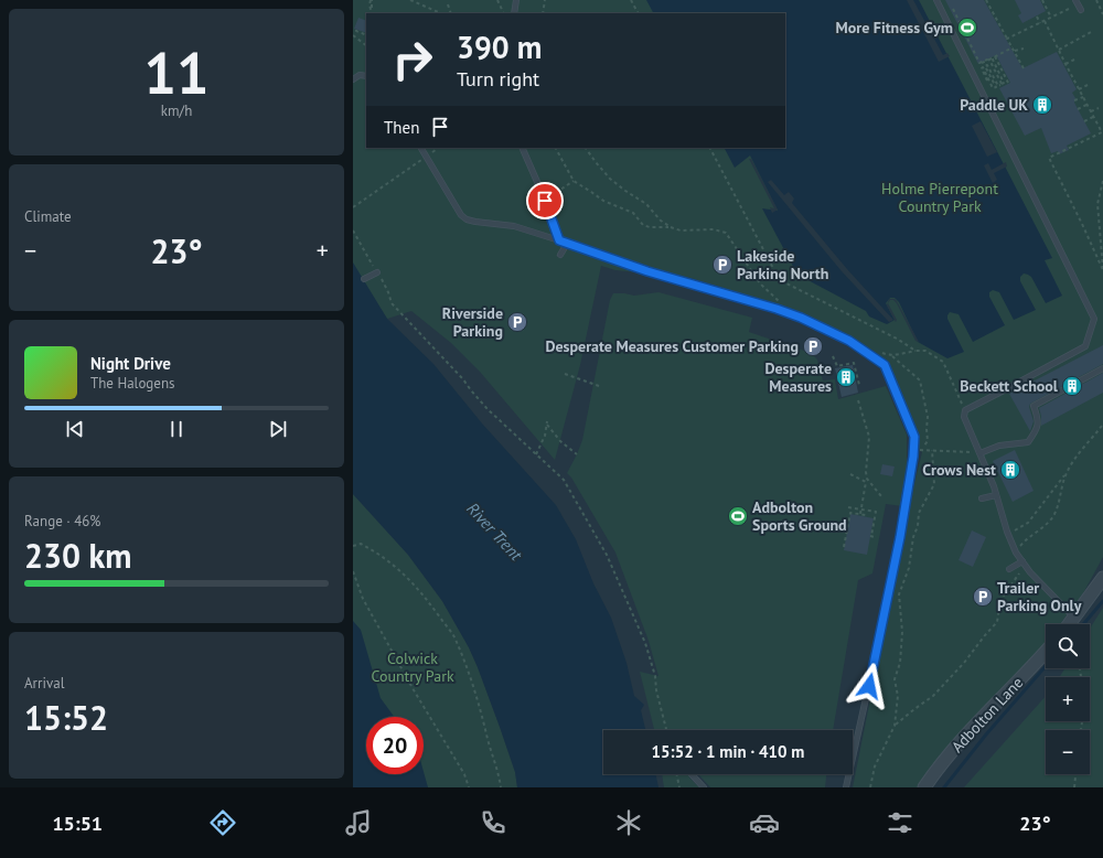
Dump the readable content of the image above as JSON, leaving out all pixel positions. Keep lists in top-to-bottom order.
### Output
{
  "streets": {
    "street": ["Adbolton Lane"]
  },
  "water": ["River Trent"],
  "parks": ["Holme Pierrepont Country Park", "Colwick Country Park"],
  "places": {
    "sports": ["More Fitness Gym", "Adbolton Sports Ground"],
    "building": [
      "Paddle UK",
      "Desperate Measures",
      "Beckett School",
      "Crows Nest"
    ],
    "parking": [
      "Lakeside Parking North",
      "Riverside Parking",
      "Desperate Measures Customer Parking",
      "Trailer Parking Only"
    ]
  },
  "page": {
    "tile": [
      ["11", "km/h"],
      "Climate",
      ["Range · 46%", "230 km"],
      ["Arrival", "15:52"]
    ],
    "turn": ["390 m", "Turn right"],
    "then": "Then",
    "heat": ["−", "23°", "+"],
    "song": ["Night Drive", "The Halogens"],
    "map_buttons": ["+", "−"],
    "limit": "20",
    "trip": "15:52 · 1 min · 410 m",
    "tabs": ["15:51", "23°"]
  }
}
